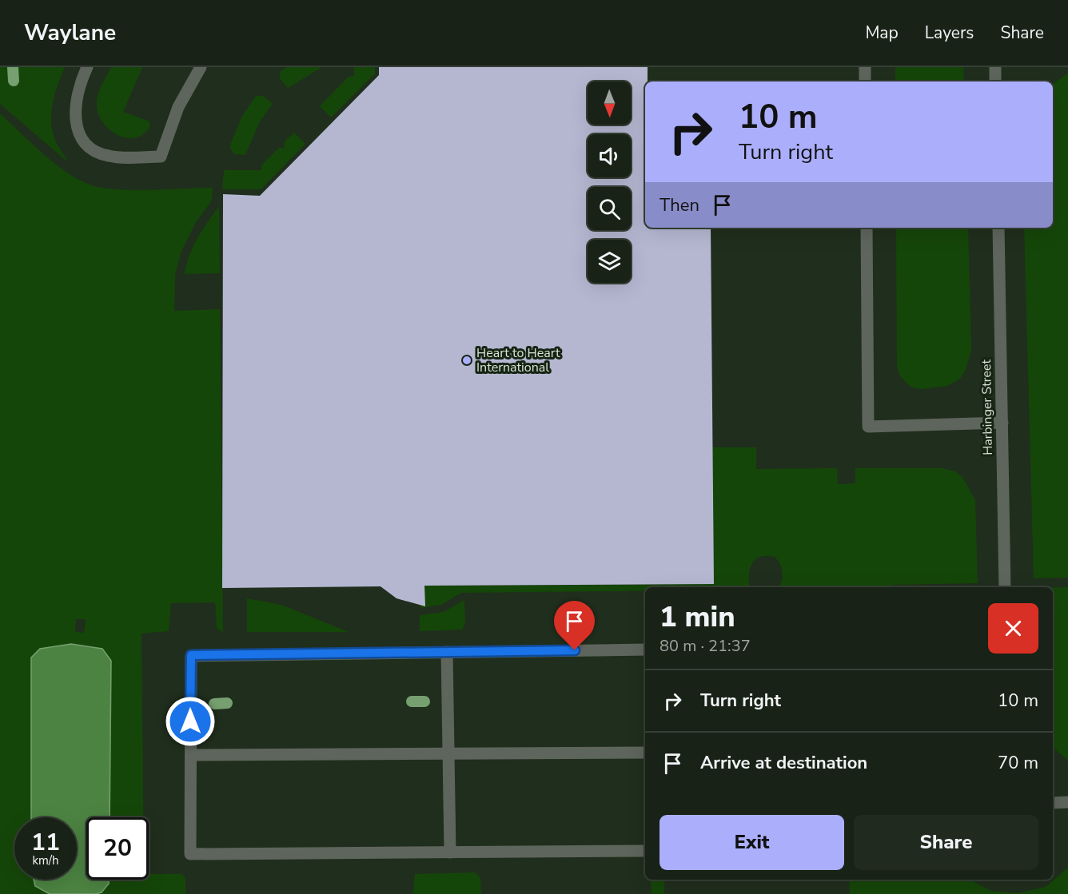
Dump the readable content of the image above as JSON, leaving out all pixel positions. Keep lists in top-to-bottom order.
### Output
{
  "streets": {
    "street": ["Harbinger Street"]
  },
  "places": ["Heart to Heart International"],
  "north": "bottom",
  "page": {
    "header": "Waylane",
    "nav": ["Map", "Layers", "Share"],
    "turn": ["10 m", "Turn right"],
    "then": "Then",
    "heading": ["1 min", "80 m · 21:37"],
    "list": [
      {
        "name": "Turn right",
        "value": "10 m"
      },
      {
        "name": "Arrive at destination",
        "value": "70 m"
      }
    ],
    "buttons": ["Exit", "Share"],
    "speed": "11 km/h",
    "limit": "20"
  }
}
